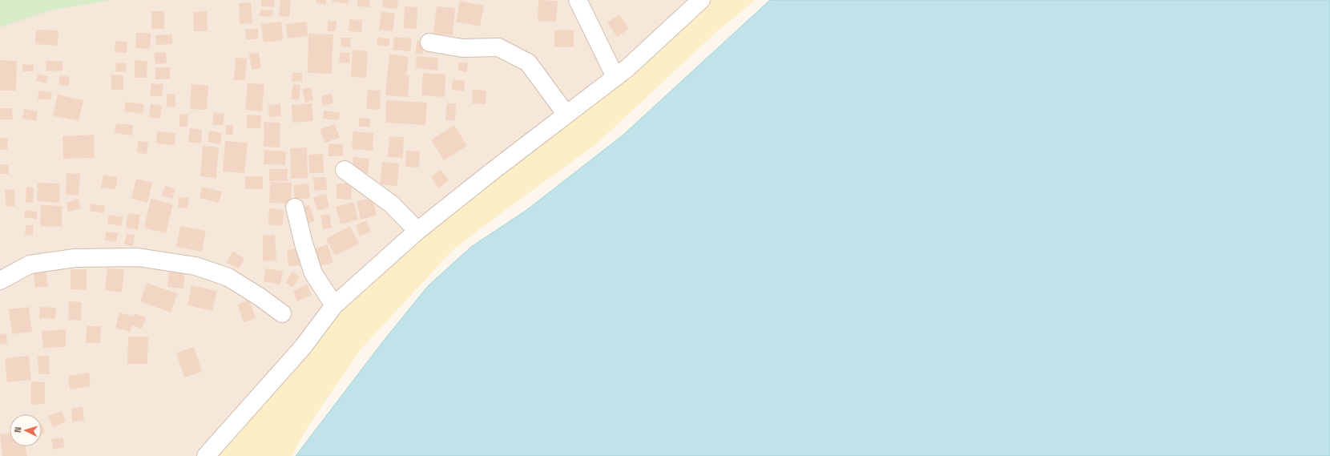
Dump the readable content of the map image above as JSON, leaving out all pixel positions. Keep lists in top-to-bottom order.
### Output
{
  "north": "left"
}
